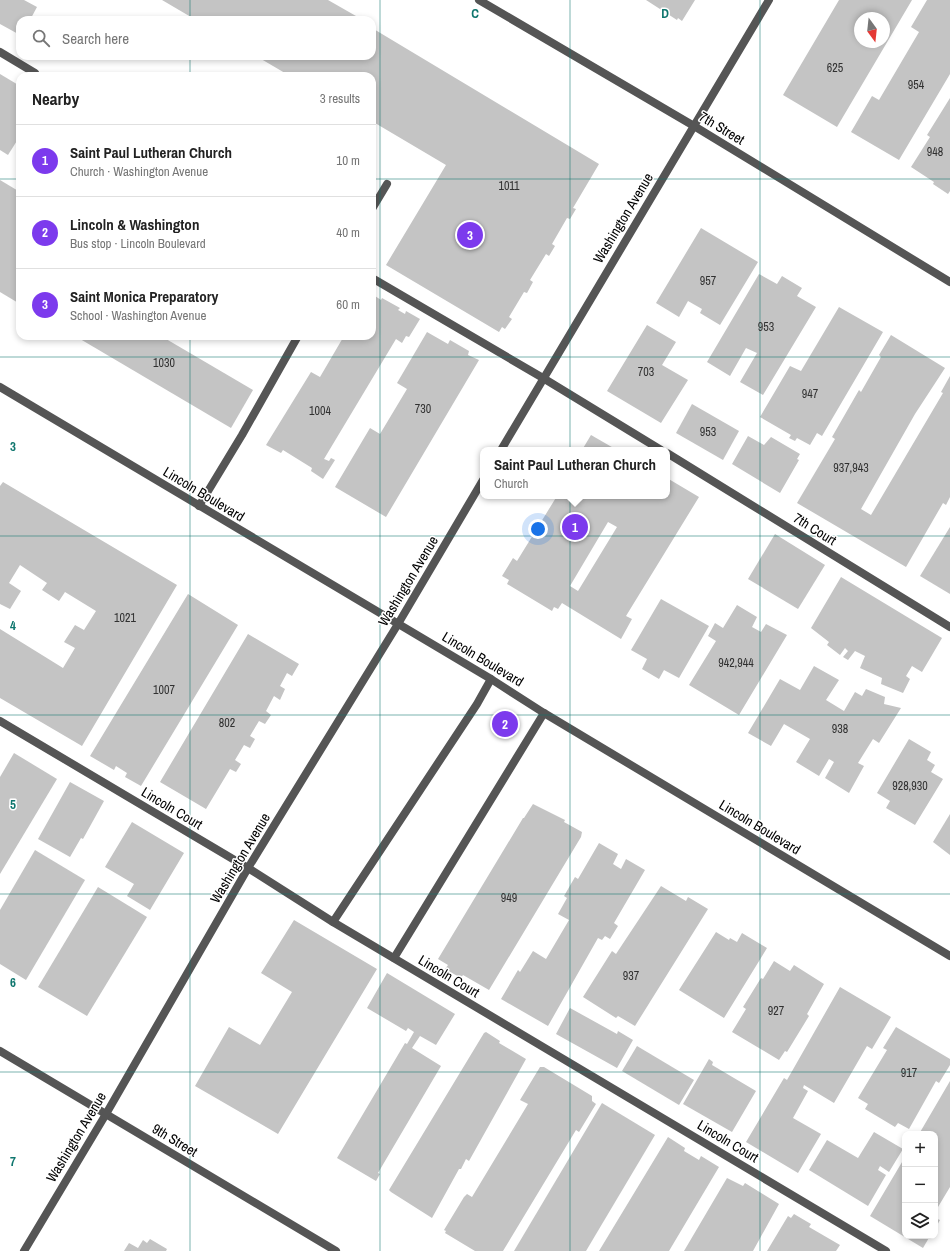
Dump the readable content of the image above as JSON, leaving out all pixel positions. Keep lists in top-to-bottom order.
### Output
{
  "streets": {
    "street": [
      "7th Street",
      "Washington Avenue",
      "Lincoln Boulevard",
      "7th Court",
      "Lincoln Court",
      "9th Street"
    ]
  },
  "crossings": [
    ["7th Street", "Washington Avenue"],
    ["Washington Avenue", "Lincoln Boulevard"],
    ["Washington Avenue", "Lincoln Court"],
    ["Washington Avenue", "9th Street"]
  ],
  "house_numbers": [
    "625",
    "954",
    "948",
    "1011",
    "957",
    "953",
    "1030",
    "703",
    "947",
    "730",
    "1004",
    "953",
    "937,943",
    "1021",
    "942,944",
    "1007",
    "802",
    "938",
    "928,930",
    "949",
    "937",
    "927",
    "917"
  ],
  "north": "bottom",
  "page": {
    "search": "Search here",
    "heading": ["Nearby", "3 results"],
    "list": [
      {
        "mark": "1",
        "name": "Saint Paul Lutheran Church",
        "note": "Church · Washington Avenue",
        "value": "10 m"
      },
      {
        "mark": "2",
        "name": "Lincoln & Washington",
        "note": "Bus stop · Lincoln Boulevard",
        "value": "40 m"
      },
      {
        "mark": "3",
        "name": "Saint Monica Preparatory",
        "note": "School · Washington Avenue",
        "value": "60 m"
      }
    ],
    "pins": ["3", "1", "2"],
    "popup": ["Saint Paul Lutheran Church", "Church"],
    "map_buttons": ["+", "−"]
  },
  "grid": {
    "columns": ["C", "D"],
    "rows": [
      "3",
      "4",
      "5",
      "6",
      "7"
    ]
  }
}
